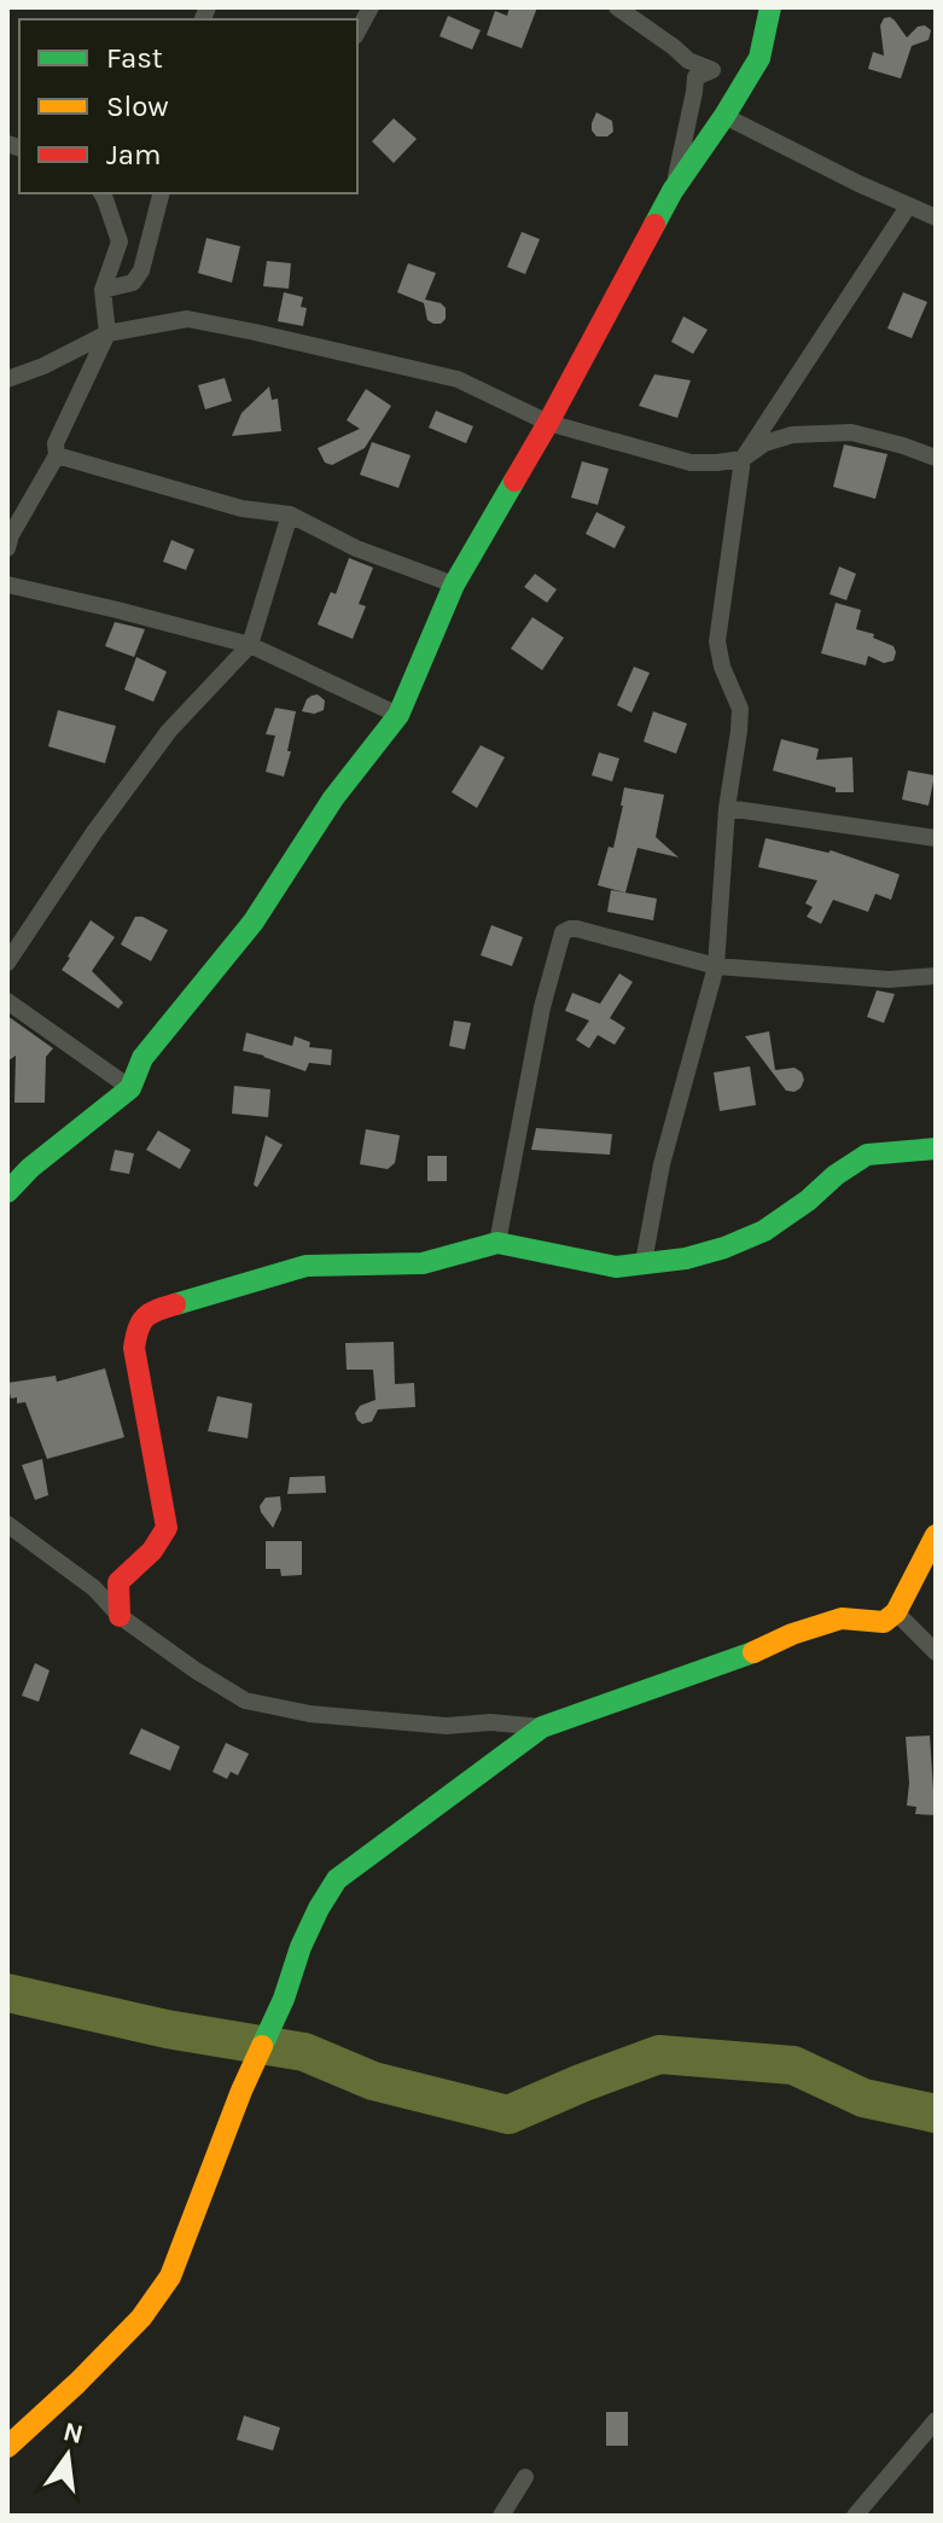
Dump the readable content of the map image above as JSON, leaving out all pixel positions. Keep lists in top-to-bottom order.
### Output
{
  "legend": ["Fast", "Slow", "Jam"],
  "north": "top"
}
